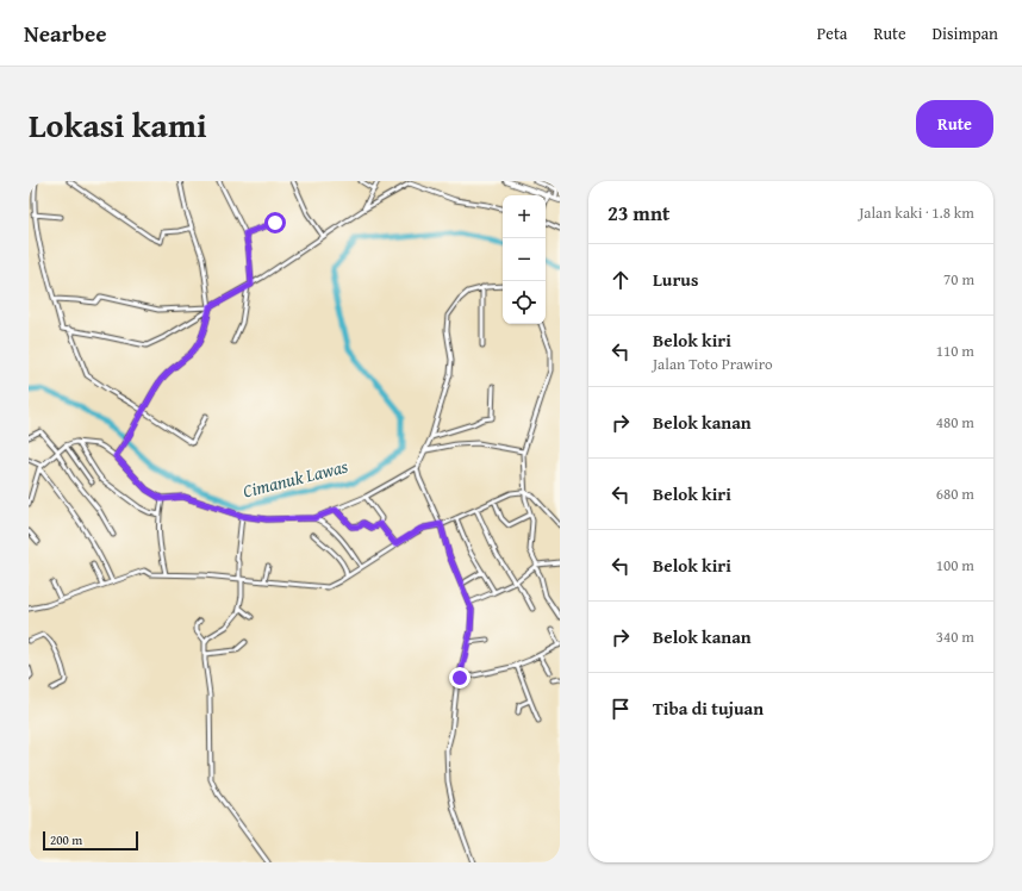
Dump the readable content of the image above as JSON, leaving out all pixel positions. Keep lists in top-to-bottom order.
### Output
{
  "water": ["Cimanuk Lawas"],
  "scale_bar": "200 m",
  "page": {
    "header": "Nearbee",
    "nav": ["Peta", "Rute", "Disimpan"],
    "title": "Lokasi kami",
    "buttons": "Rute",
    "heading": ["23 mnt", "Jalan kaki · 1.8 km"],
    "map_buttons": ["+", "−"],
    "list": [
      ["Lurus", "70 m"],
      ["Belok kiri", "Jalan Toto Prawiro", "110 m"],
      ["Belok kanan", "480 m"],
      ["Belok kiri", "680 m"],
      ["Belok kiri", "100 m"],
      ["Belok kanan", "340 m"],
      "Tiba di tujuan"
    ],
    "scale": "200 m"
  }
}
